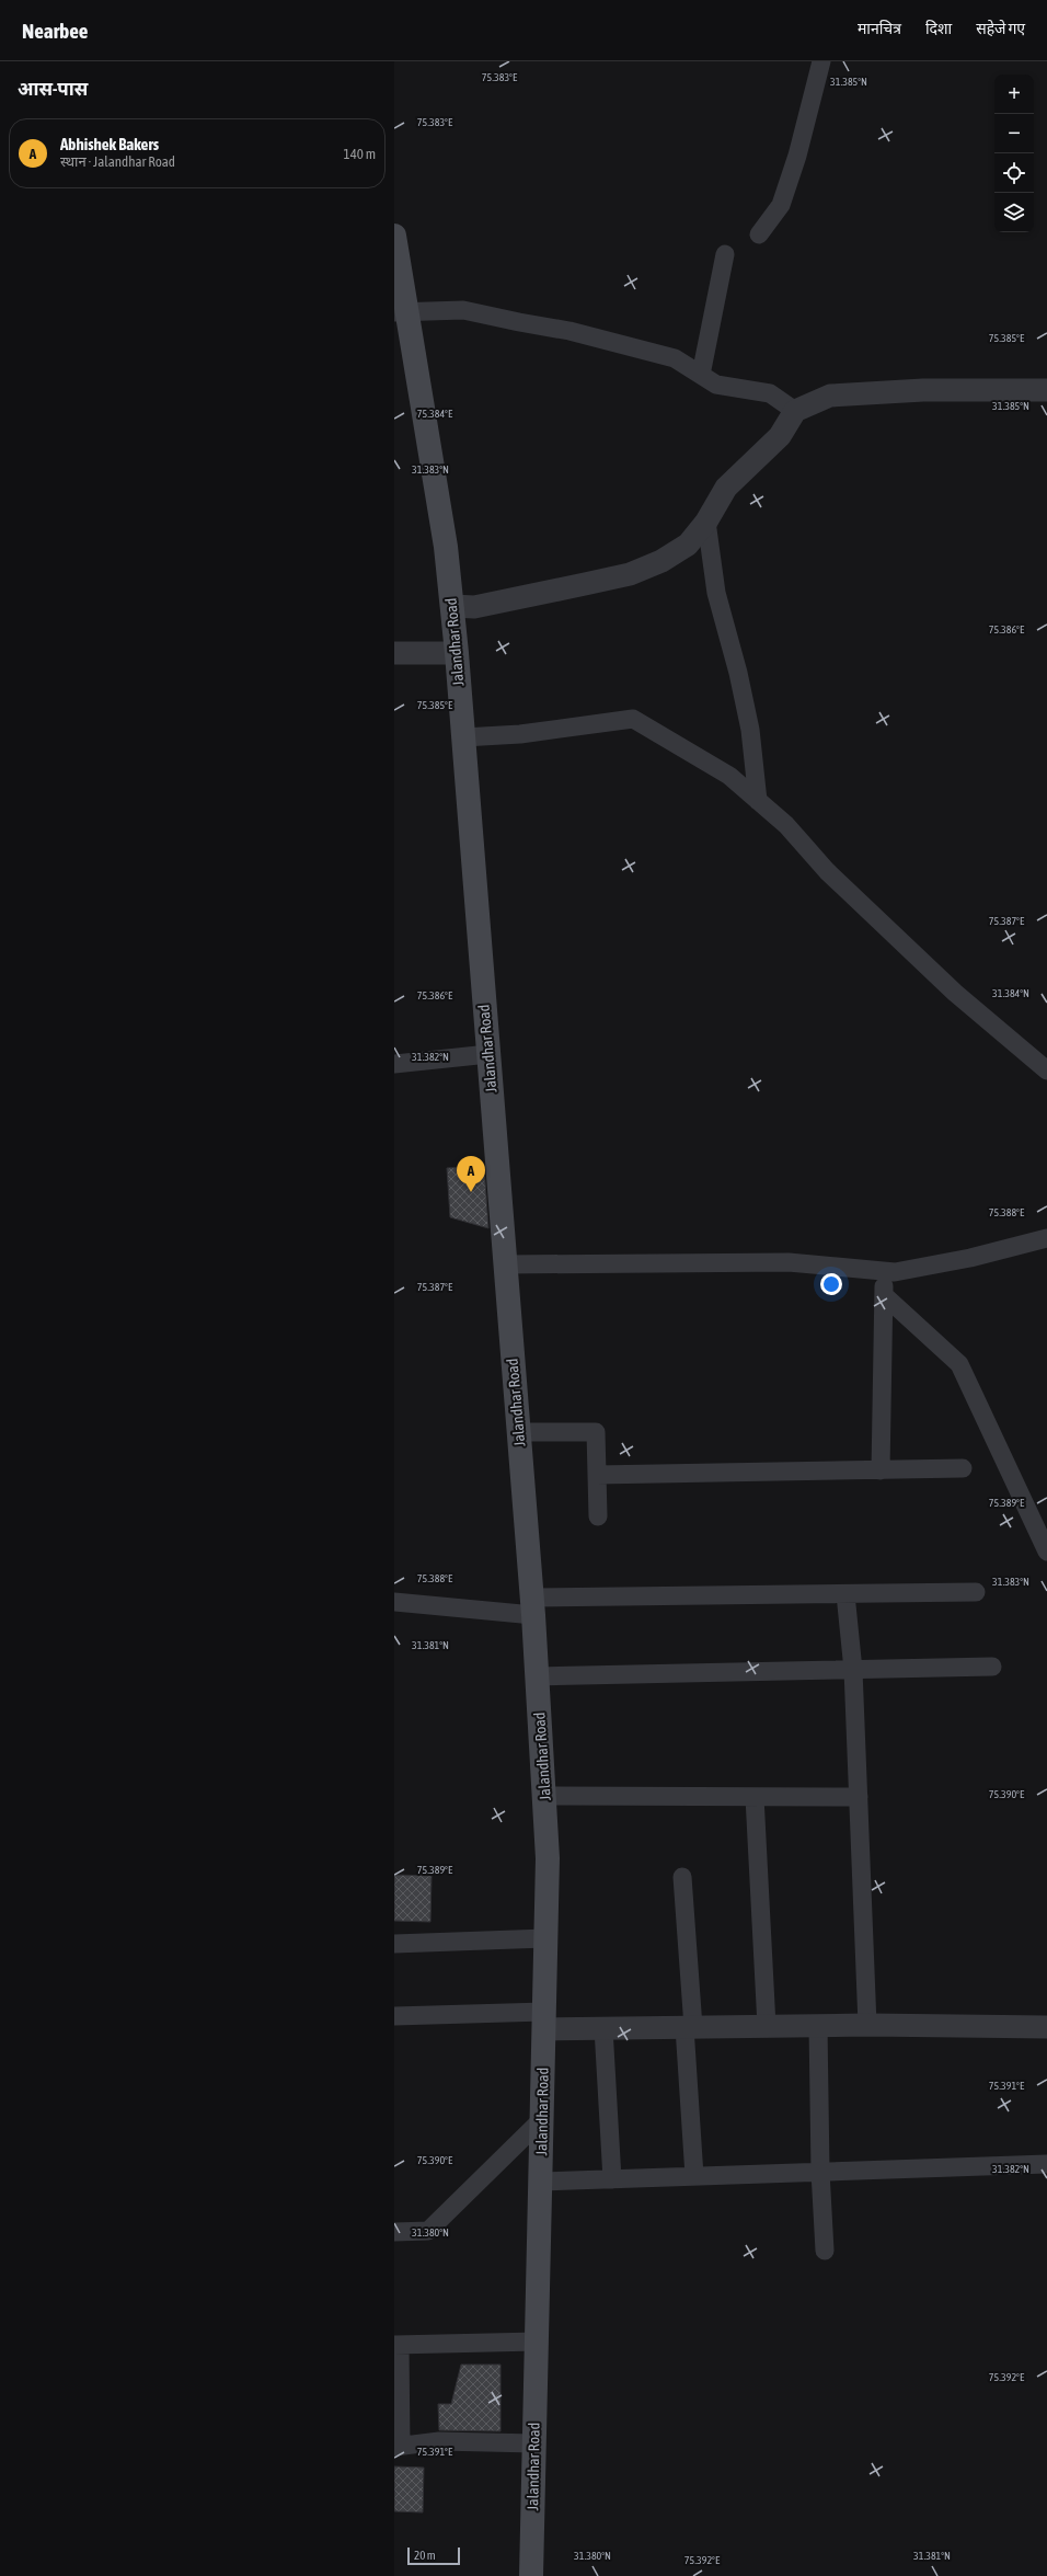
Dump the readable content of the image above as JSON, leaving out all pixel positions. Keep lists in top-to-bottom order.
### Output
{
  "streets": {
    "main road": ["Jalandhar Road"]
  },
  "scale_bar": "20 m",
  "page": {
    "header": "Nearbee",
    "nav": ["मानचित्र", "दिशा", "सहेजे गए"],
    "heading": "आस-पास",
    "map_buttons": ["+", "−"],
    "list": [
      {
        "mark": "A",
        "name": "Abhishek Bakers",
        "note": "स्थान · Jalandhar Road",
        "value": "140 m"
      }
    ],
    "pins": "A",
    "scale": "20 m"
  },
  "coordinates": [
    "75.383°E",
    "31.385°N",
    "75.385°E",
    "75.384°E",
    "31.383°N",
    "75.386°E",
    "75.387°E",
    "31.384°N",
    "31.382°N",
    "75.388°E",
    "75.389°E",
    "31.381°N",
    "75.390°E",
    "75.391°E",
    "31.380°N",
    "75.392°E"
  ]
}
